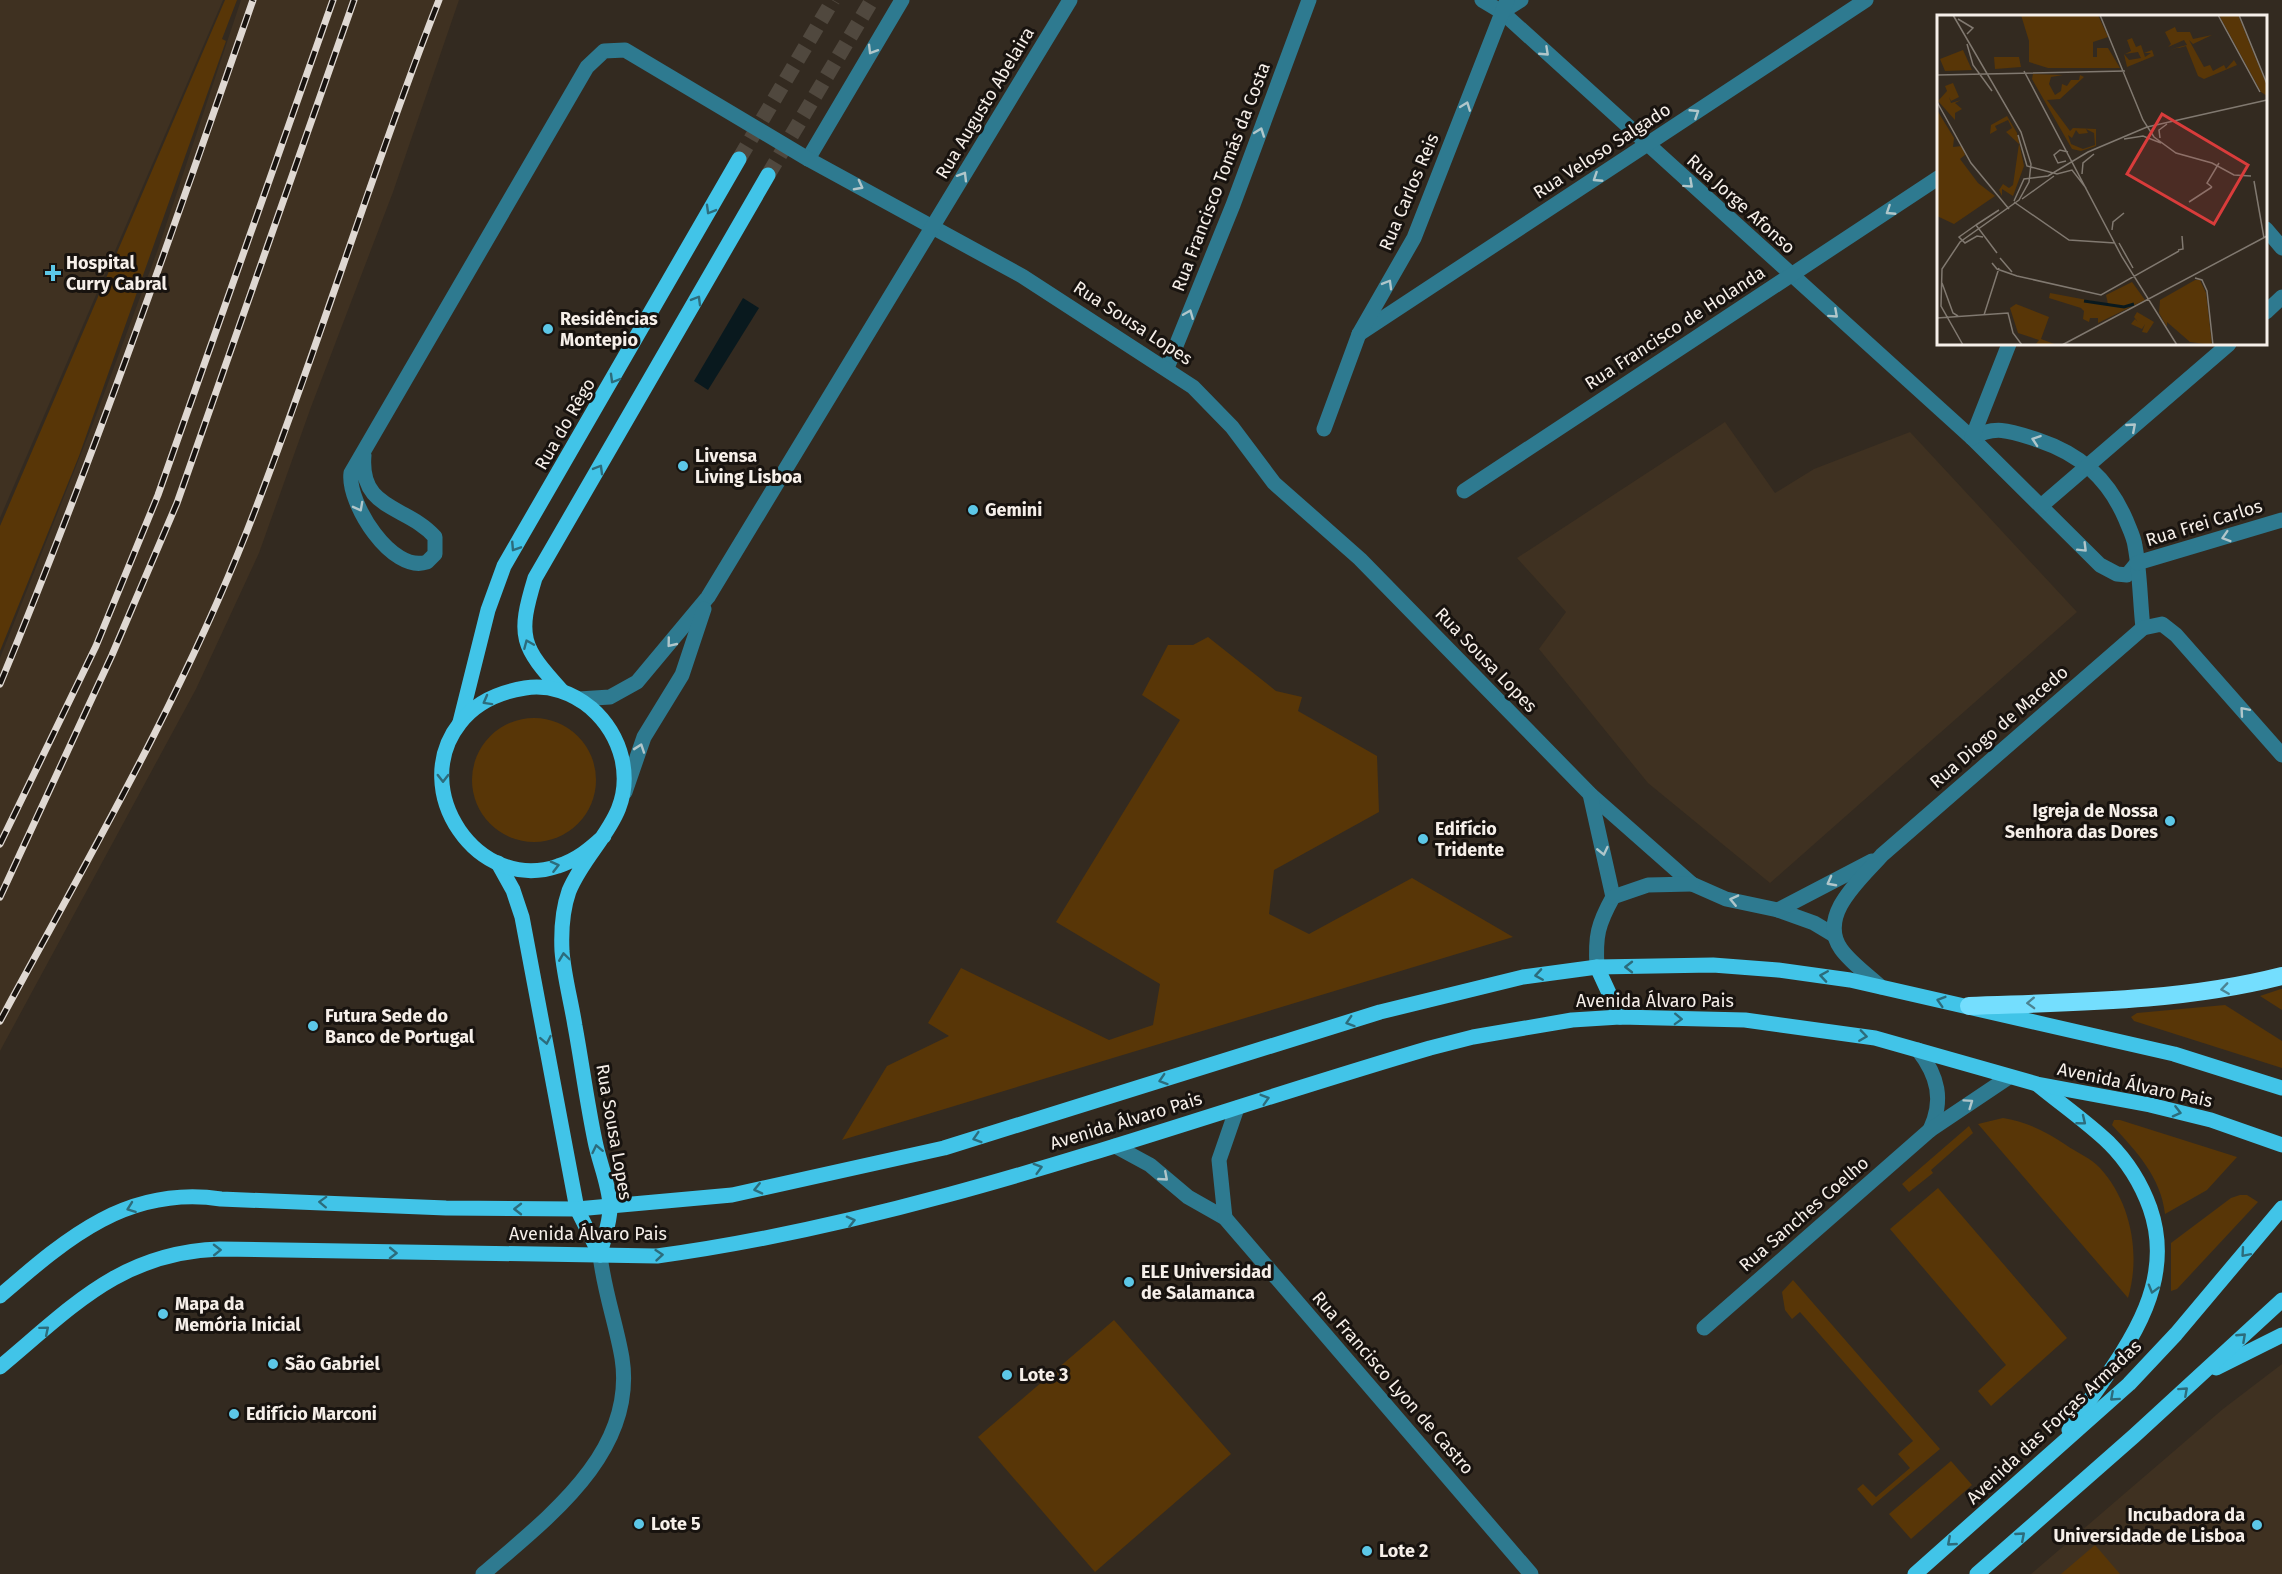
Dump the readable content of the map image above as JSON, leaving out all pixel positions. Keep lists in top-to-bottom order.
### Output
{
  "streets": {
    "main road": [
      "Rua Sousa Lopes",
      "Rua do Rêgo",
      "Avenida Álvaro Pais",
      "Avenida das Forças Armadas"
    ],
    "street": [
      "Rua Augusto Abelaira",
      "Rua Veloso Salgado",
      "Rua Francisco Tomás da Costa",
      "Rua Carlos Reis",
      "Rua Jorge Afonso",
      "Rua Francisco de Holanda",
      "Rua Frei Carlos",
      "Rua Diogo de Macedo",
      "Rua Sanches Coelho",
      "Rua Francisco Lyon de Castro"
    ]
  },
  "crossings": [
    ["Rua Augusto Abelaira", "Rua Sousa Lopes"],
    ["Rua Veloso Salgado", "Rua Carlos Reis"],
    ["Rua Veloso Salgado", "Rua Jorge Afonso"],
    ["Rua Francisco Tomás da Costa", "Rua Sousa Lopes"],
    ["Rua Carlos Reis", "Rua Jorge Afonso"],
    ["Rua Jorge Afonso", "Rua Francisco de Holanda"],
    ["Rua Jorge Afonso", "Rua Frei Carlos"],
    ["Rua Sousa Lopes", "Rua do Rêgo"],
    ["Rua Sousa Lopes", "Rua Diogo de Macedo"],
    ["Rua Sousa Lopes", "Avenida Álvaro Pais"],
    ["Avenida Álvaro Pais", "Rua Sanches Coelho"],
    ["Avenida Álvaro Pais", "Rua Francisco Lyon de Castro"]
  ],
  "one_way": [
    "Rua Augusto Abelaira",
    "Rua Francisco Tomás da Costa",
    "Rua Carlos Reis",
    "Rua Jorge Afonso"
  ],
  "places": {
    "health": ["Hospital Curry Cabral"],
    "other": [
      "Residências Montepio",
      "Livensa Living Lisboa",
      "Gemini",
      "Igreja de Nossa Senhora das Dores",
      "Edifício Tridente",
      "Futura Sede do Banco de Portugal",
      "ELE Universidad de Salamanca",
      "Mapa da Memória Inicial",
      "São Gabriel",
      "Lote 3",
      "Edifício Marconi",
      "Lote 5",
      "Incubadora da Universidade de Lisboa",
      "Lote 2"
    ]
  }
}
